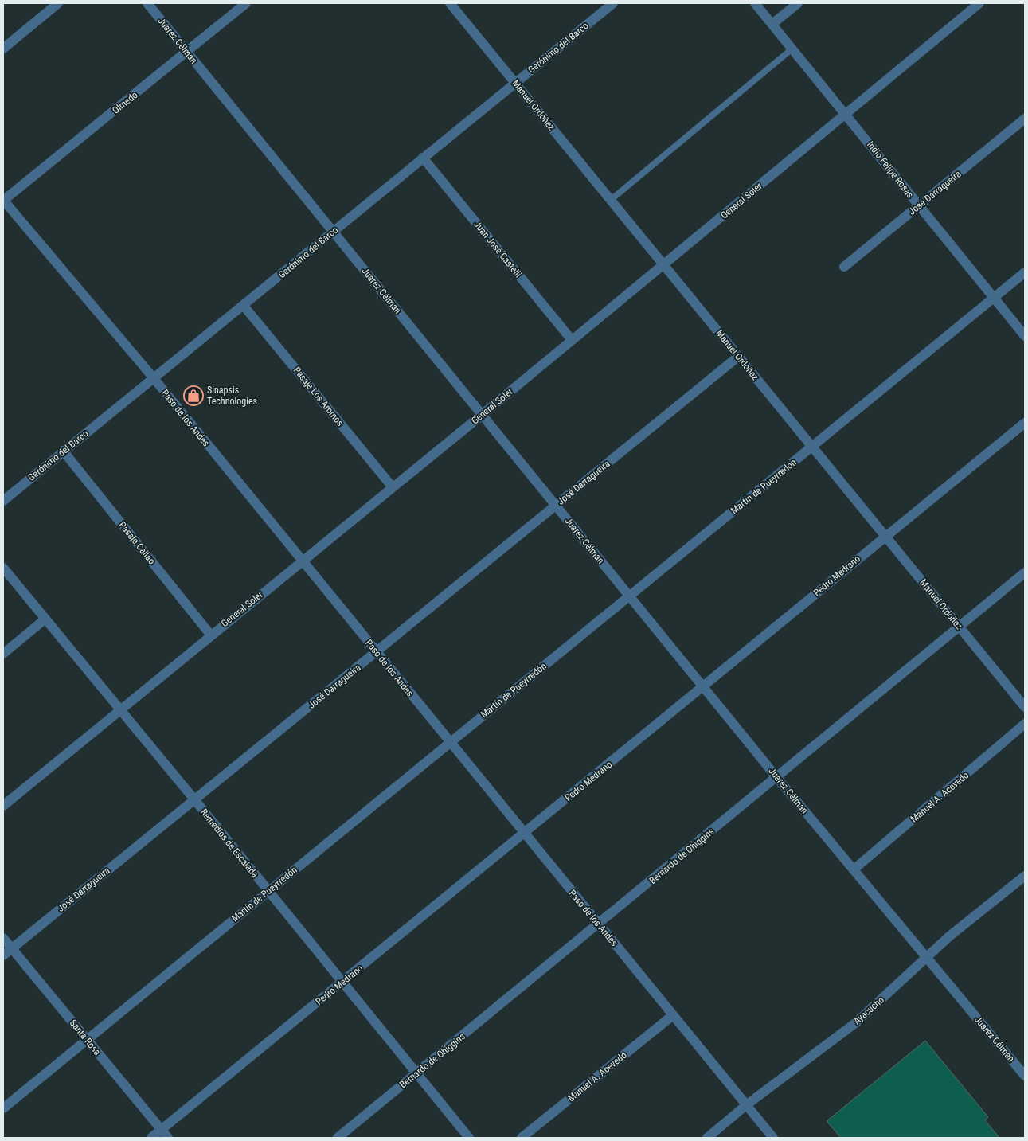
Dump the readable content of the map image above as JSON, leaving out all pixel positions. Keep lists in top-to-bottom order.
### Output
{
  "streets": {
    "street": [
      "Juarez Célman",
      "Gerónimo del Barco",
      "Olmedo",
      "Manuel Ordoñez",
      "Indio Felipe Rosas",
      "José Darragueira",
      "General Soler",
      "Juan José Castelli",
      "Pasaje Los Aromos",
      "Paso de los Andes",
      "Martín de Pueyrredón",
      "Pasaje Callao",
      "Pedro Medrano",
      "Manuel A. Acevedo",
      "Remedios de Escalada",
      "Bernardo de Ohiggins",
      "Ayacucho",
      "Santa Rosa"
    ]
  },
  "crossings": [
    ["Juarez Célman", "Gerónimo del Barco"],
    ["Juarez Célman", "Olmedo"],
    ["Juarez Célman", "José Darragueira"],
    ["Juarez Célman", "General Soler"],
    ["Juarez Célman", "Martín de Pueyrredón"],
    ["Juarez Célman", "Pedro Medrano"],
    ["Juarez Célman", "Manuel A. Acevedo"],
    ["Juarez Célman", "Bernardo de Ohiggins"],
    ["Juarez Célman", "Ayacucho"],
    ["Gerónimo del Barco", "Manuel Ordoñez"],
    ["Gerónimo del Barco", "Juan José Castelli"],
    ["Gerónimo del Barco", "Pasaje Los Aromos"],
    ["Gerónimo del Barco", "Paso de los Andes"],
    ["Gerónimo del Barco", "Pasaje Callao"],
    ["Olmedo", "Paso de los Andes"],
    ["Manuel Ordoñez", "José Darragueira"],
    ["Manuel Ordoñez", "General Soler"],
    ["Manuel Ordoñez", "Martín de Pueyrredón"],
    ["Manuel Ordoñez", "Pedro Medrano"],
    ["Manuel Ordoñez", "Bernardo de Ohiggins"],
    ["Indio Felipe Rosas", "José Darragueira"],
    ["Indio Felipe Rosas", "General Soler"],
    ["Indio Felipe Rosas", "Martín de Pueyrredón"],
    ["José Darragueira", "Paso de los Andes"],
    ["José Darragueira", "Remedios de Escalada"],
    ["José Darragueira", "Santa Rosa"],
    ["General Soler", "Juan José Castelli"],
    ["General Soler", "Pasaje Los Aromos"],
    ["General Soler", "Paso de los Andes"],
    ["General Soler", "Pasaje Callao"],
    ["General Soler", "Remedios de Escalada"],
    ["Paso de los Andes", "Martín de Pueyrredón"],
    ["Paso de los Andes", "Pedro Medrano"],
    ["Paso de los Andes", "Manuel A. Acevedo"],
    ["Paso de los Andes", "Bernardo de Ohiggins"],
    ["Paso de los Andes", "Ayacucho"],
    ["Martín de Pueyrredón", "Remedios de Escalada"],
    ["Martín de Pueyrredón", "Santa Rosa"],
    ["Pedro Medrano", "Remedios de Escalada"],
    ["Pedro Medrano", "Santa Rosa"],
    ["Remedios de Escalada", "Bernardo de Ohiggins"]
  ],
  "places": {
    "shop": ["Sinapsis Technologies"]
  }
}
